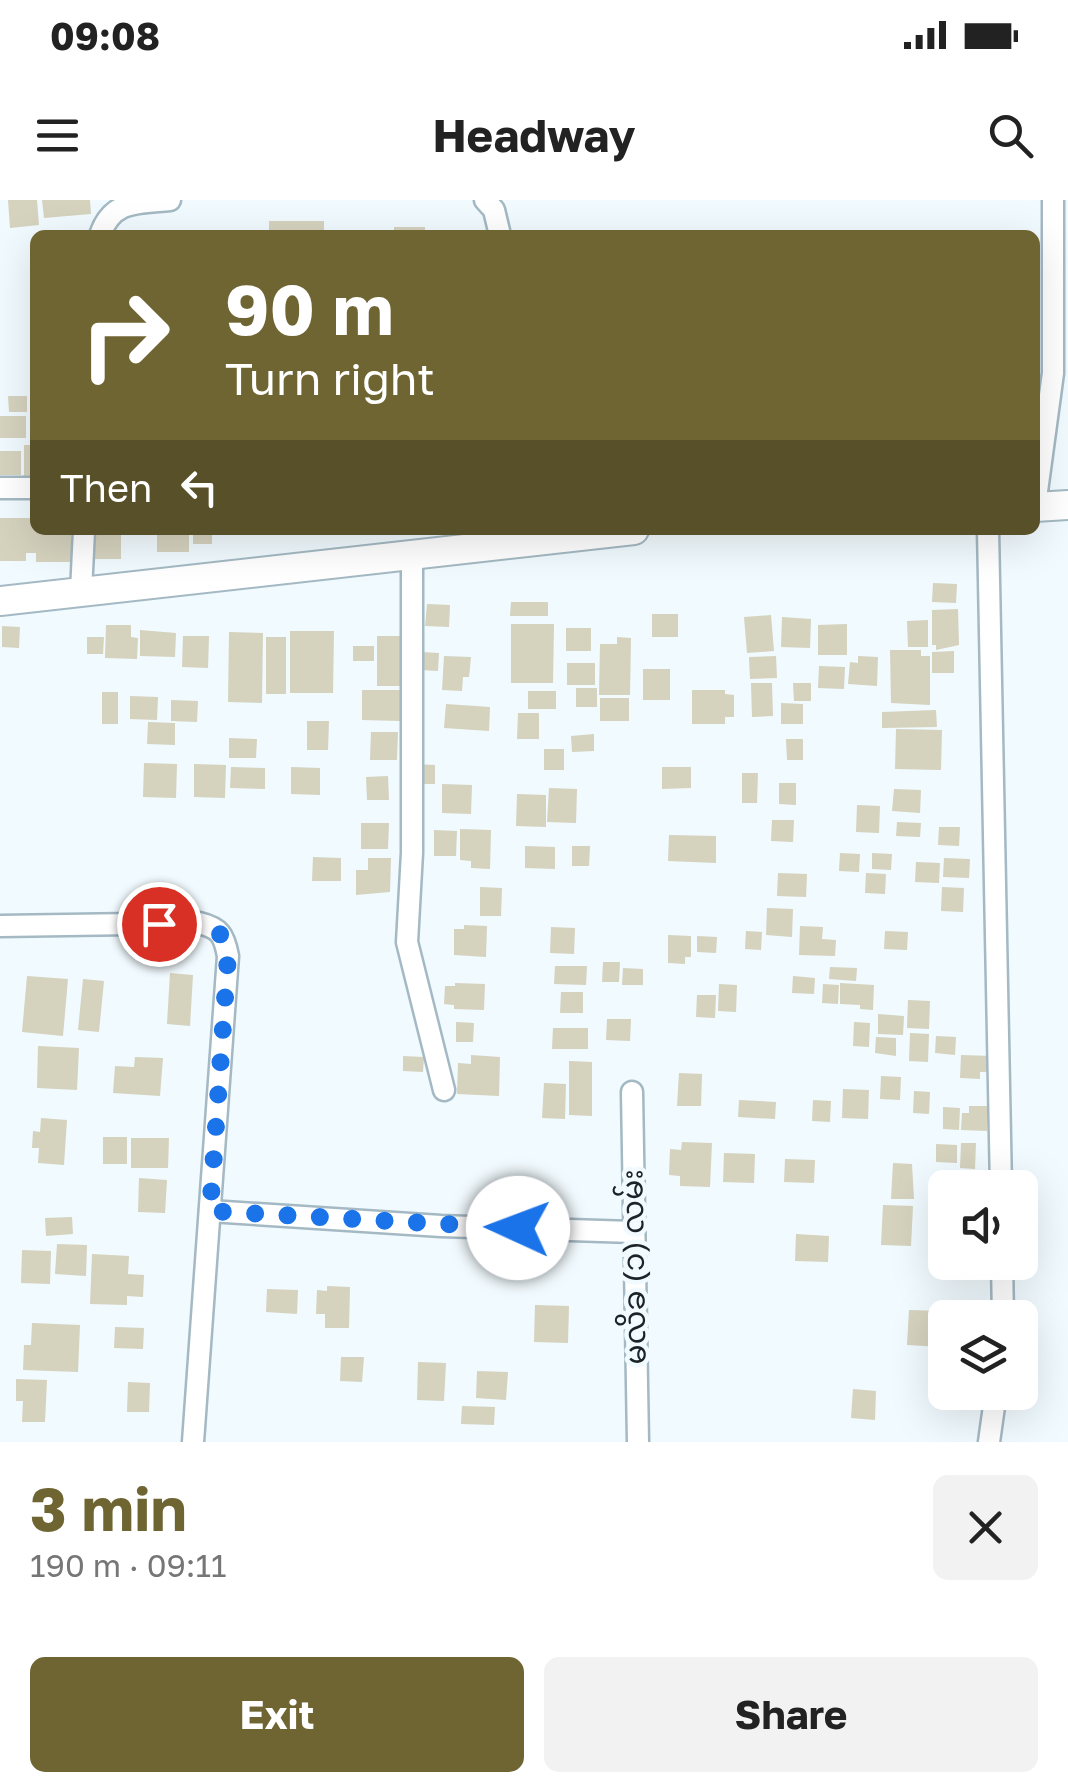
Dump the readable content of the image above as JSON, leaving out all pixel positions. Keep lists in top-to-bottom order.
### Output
{
  "streets": {
    "street": ["မလိခ (၁) လမ်း"]
  },
  "page": {
    "status": "09:08",
    "header": "Headway",
    "turn": ["90 m", "Turn right"],
    "then": "Then",
    "heading": ["3 min", "190 m · 09:11"],
    "buttons": ["Exit", "Share"]
  }
}
